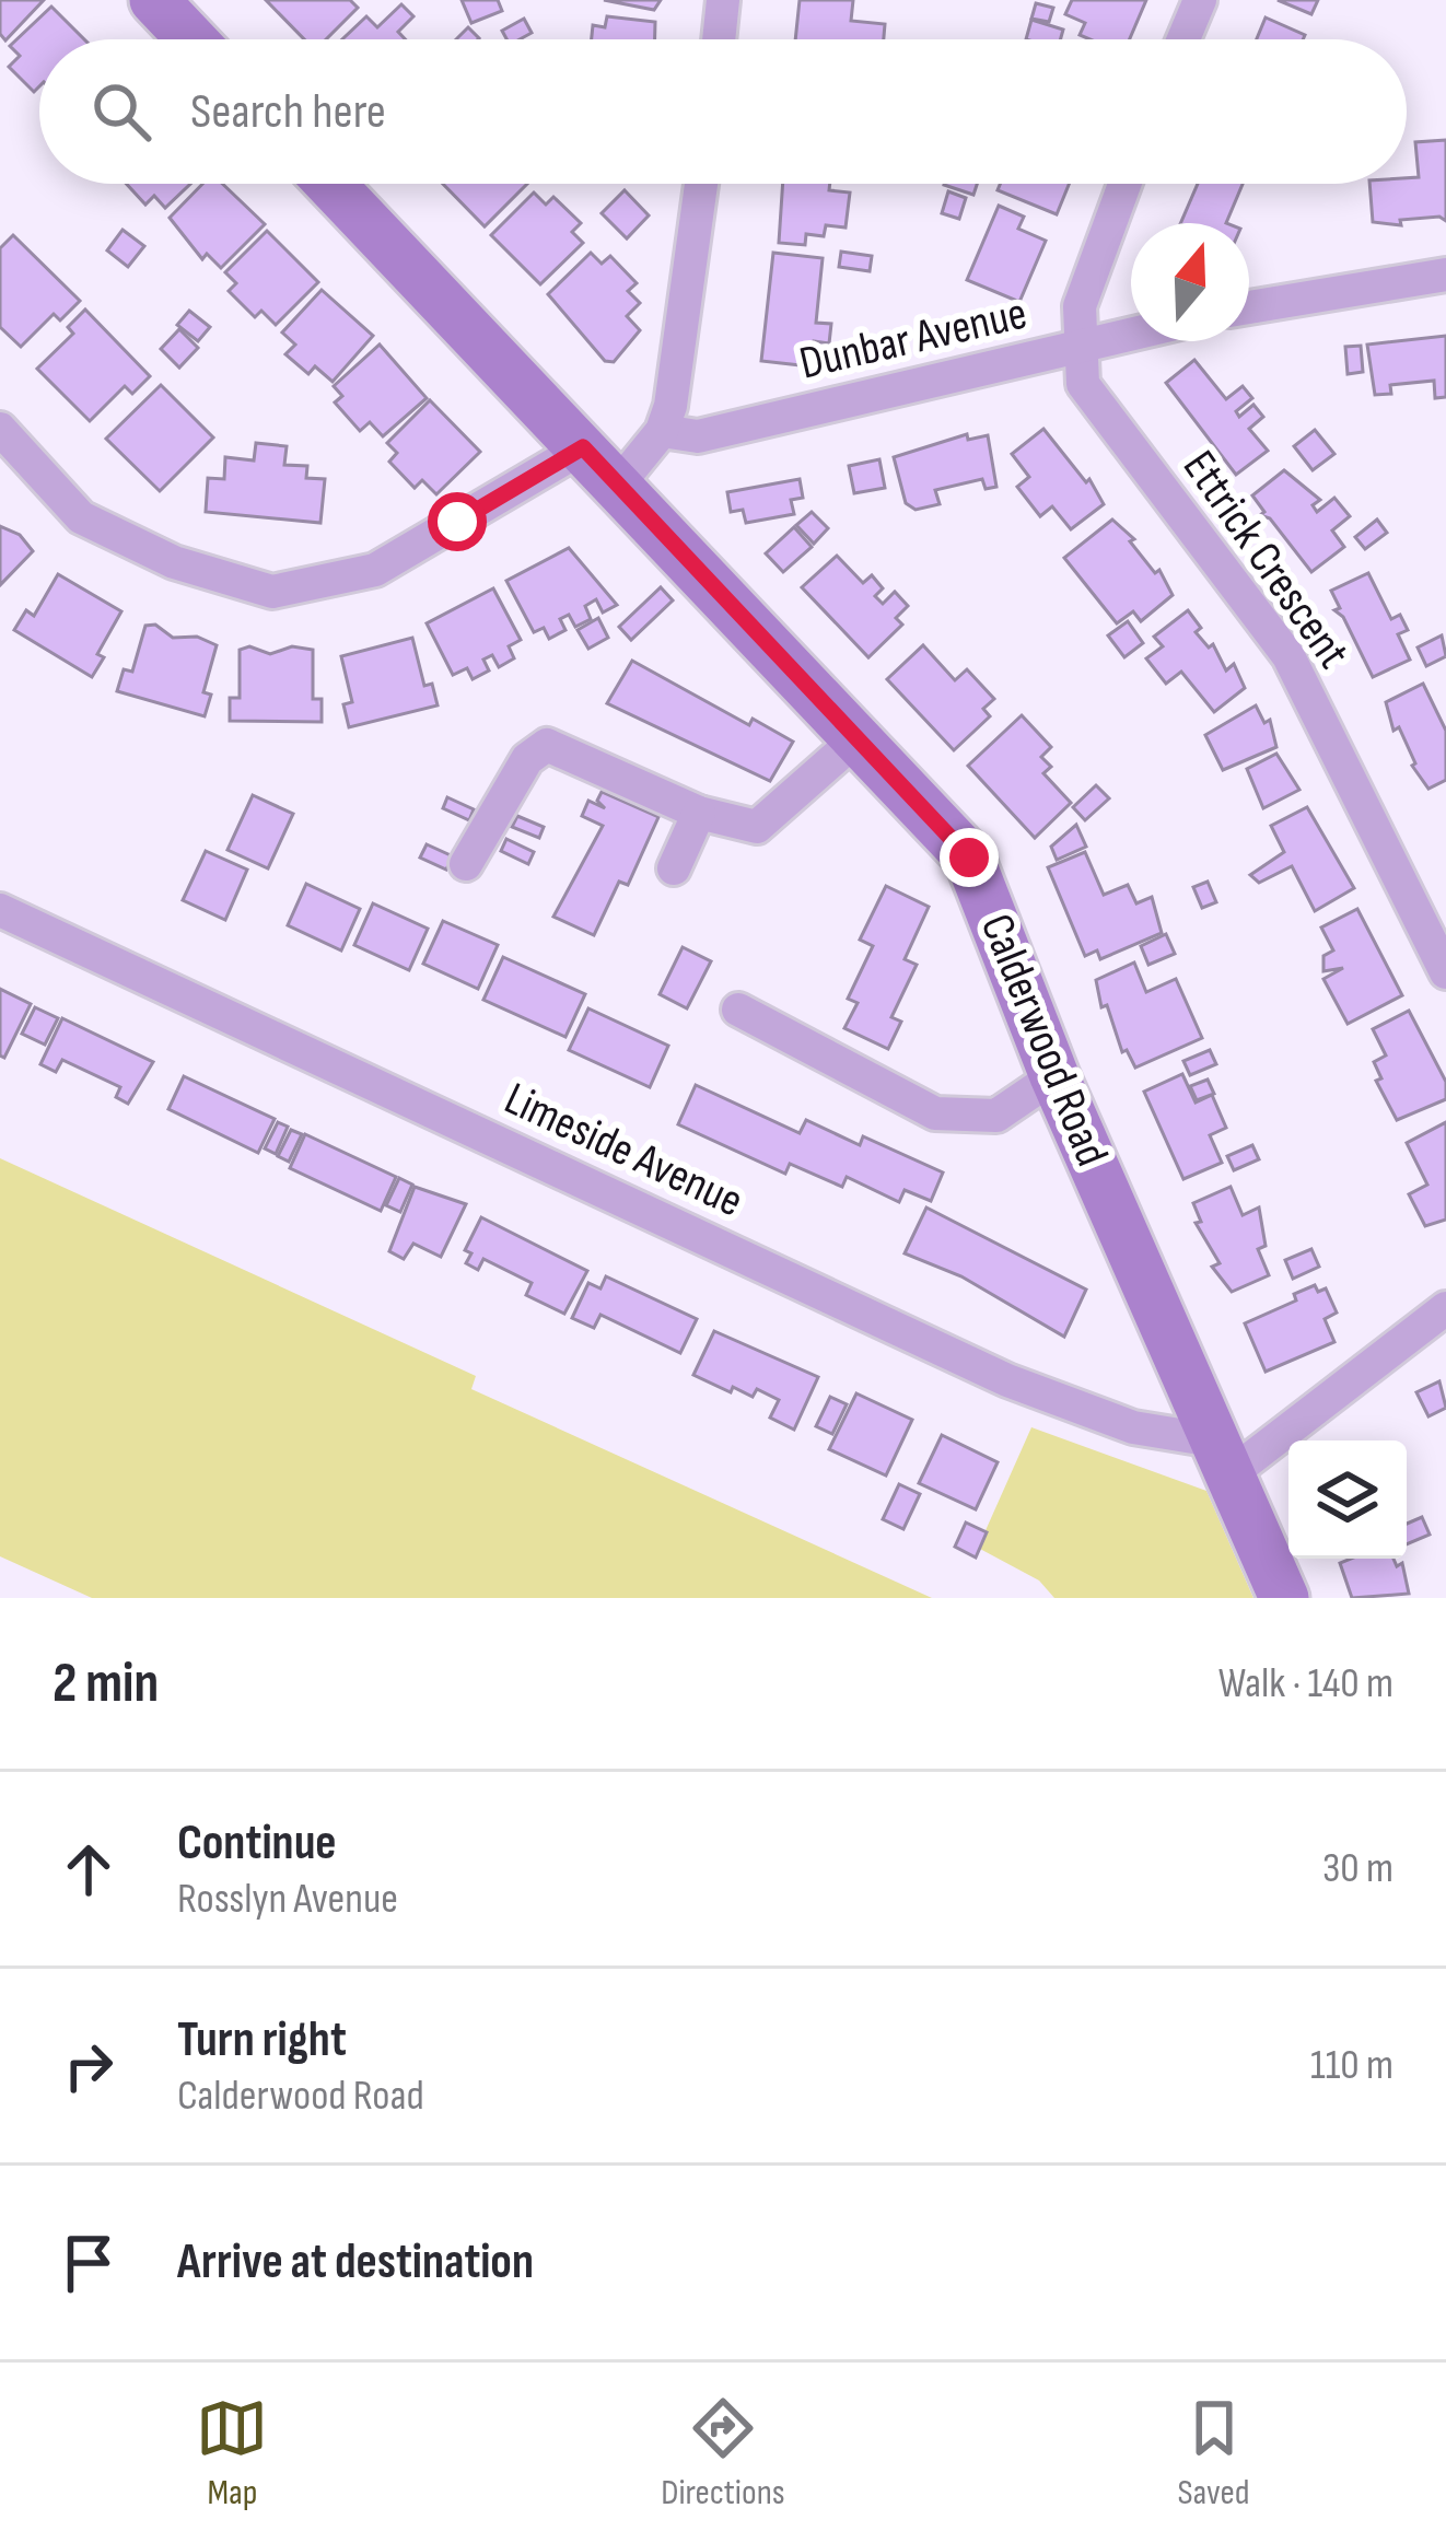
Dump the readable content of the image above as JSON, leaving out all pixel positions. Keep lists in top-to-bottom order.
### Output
{
  "streets": {
    "street": [
      "Dunbar Avenue",
      "Ettrick Crescent",
      "Calderwood Road",
      "Limeside Avenue"
    ]
  },
  "crossings": [
    ["Dunbar Avenue", "Ettrick Crescent"],
    ["Calderwood Road", "Limeside Avenue"]
  ],
  "north": "top",
  "page": {
    "search": "Search here",
    "heading": ["2 min", "Walk · 140 m"],
    "list": [
      ["Continue", "Rosslyn Avenue", "30 m"],
      ["Turn right", "Calderwood Road", "110 m"],
      "Arrive at destination"
    ],
    "nav": ["Map", "Directions", "Saved"]
  }
}
